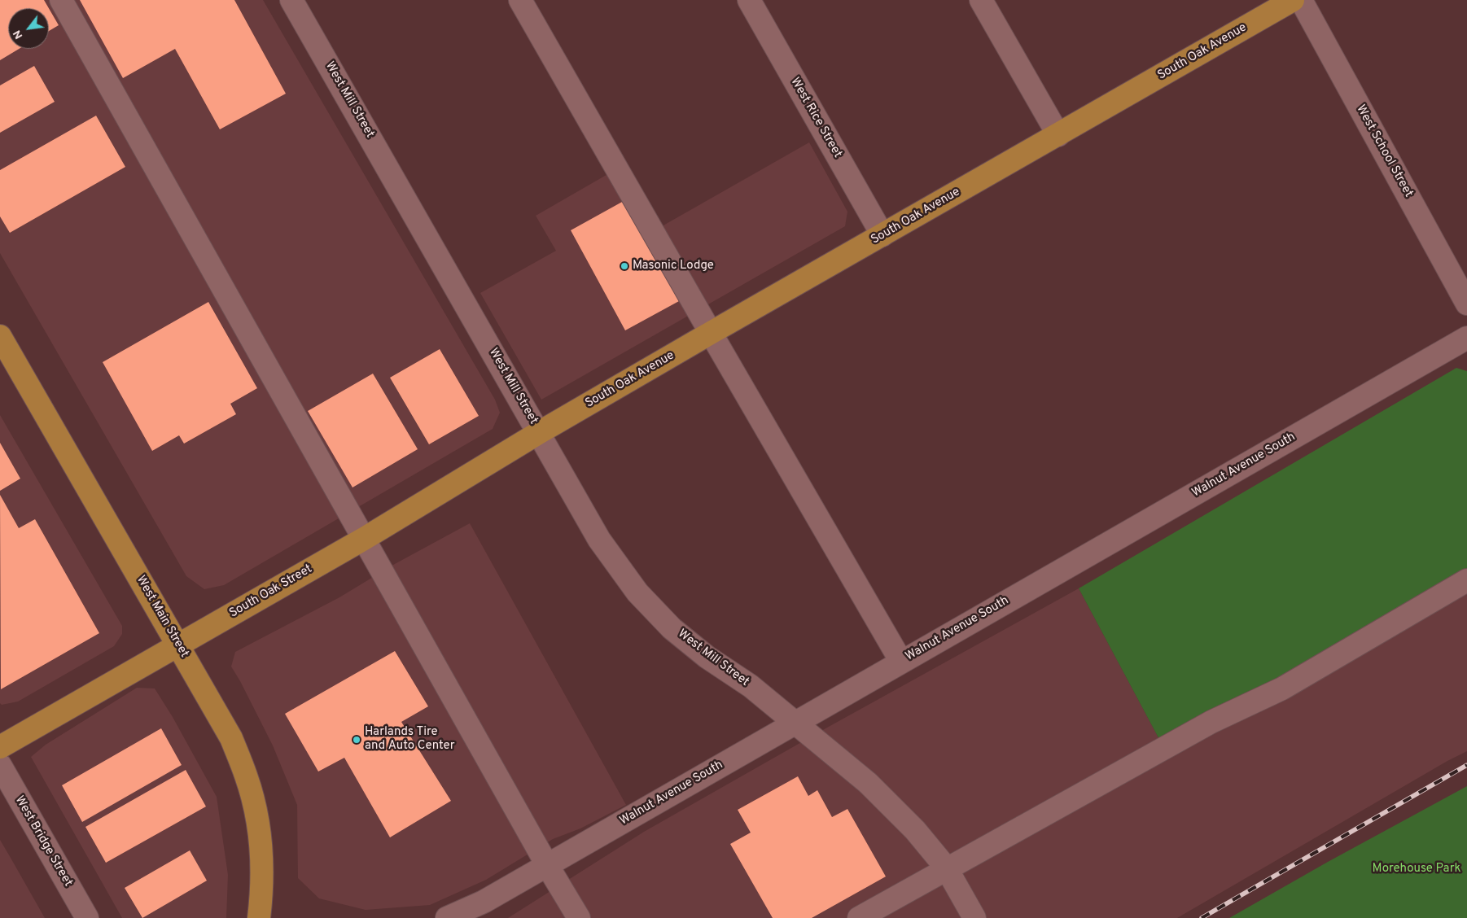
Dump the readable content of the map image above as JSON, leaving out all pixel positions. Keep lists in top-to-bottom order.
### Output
{
  "streets": {
    "main road": ["South Oak Avenue", "South Oak Street", "West Main Street"],
    "street": [
      "West Mill Street",
      "West Rice Street",
      "West School Street",
      "Walnut Avenue South",
      "West Bridge Street"
    ]
  },
  "crossings": [
    ["South Oak Avenue", "West Mill Street"],
    ["South Oak Avenue", "West Rice Street"],
    ["South Oak Avenue", "South Oak Street"],
    ["West Mill Street", "Walnut Avenue South"],
    ["West Mill Street", "South Oak Street"],
    ["South Oak Street", "West Main Street"]
  ],
  "parks": ["Morehouse Park"],
  "places": ["Masonic Lodge", "Harlands Tire and Auto Center"],
  "north": "bottom left"
}
